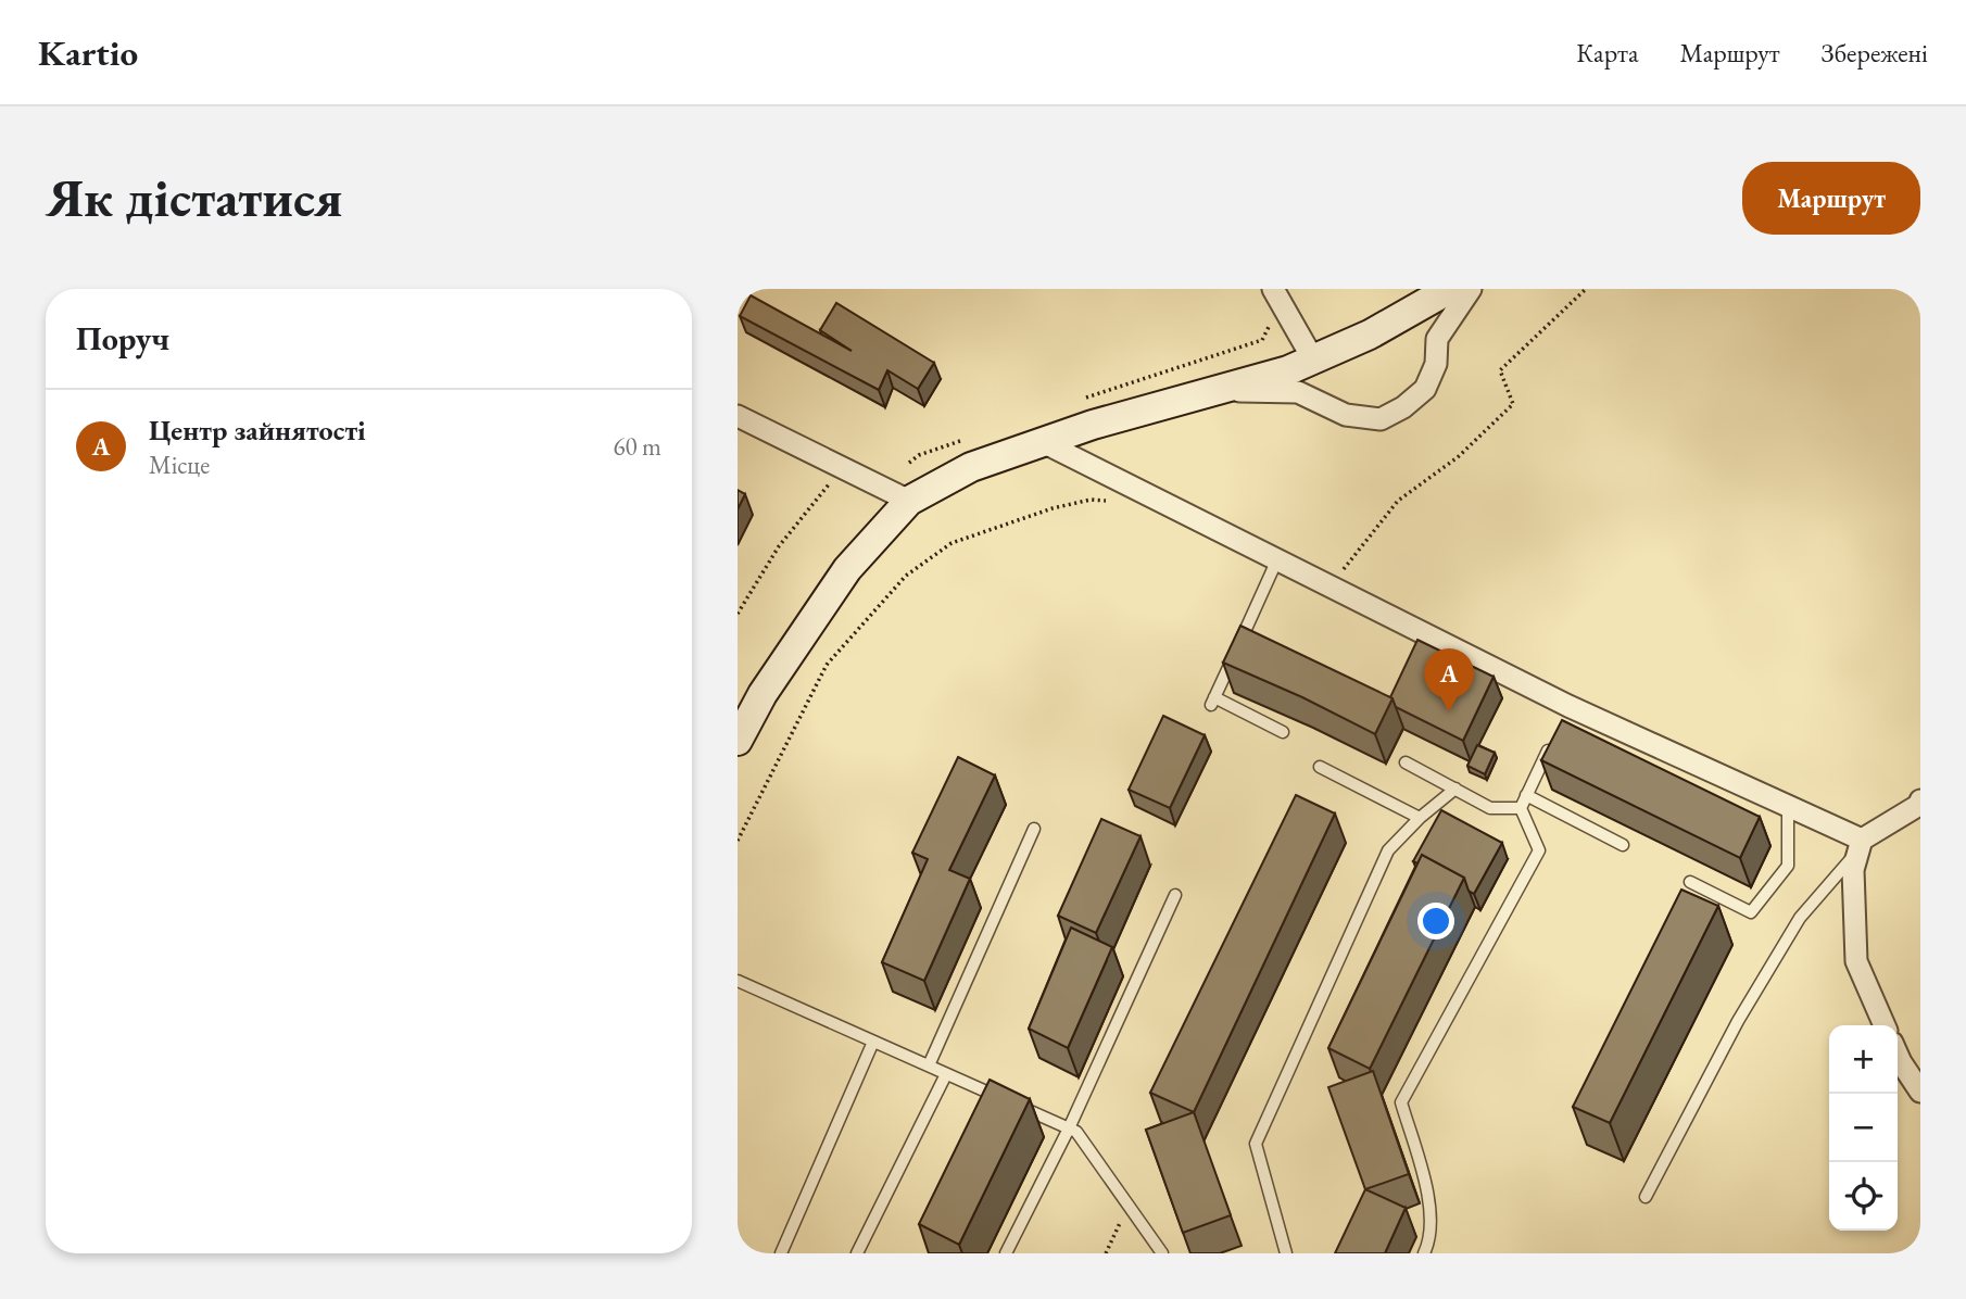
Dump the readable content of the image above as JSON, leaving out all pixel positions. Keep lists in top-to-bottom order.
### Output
{
  "page": {
    "header": "Kartio",
    "nav": ["Карта", "Маршрут", "Збережені"],
    "buttons": "Маршрут",
    "title": "Як дістатися",
    "heading": "Поруч",
    "list": [
      {
        "mark": "A",
        "name": "Центр зайнятості",
        "note": "Місце",
        "value": "60 m"
      }
    ],
    "pins": "A",
    "map_buttons": ["+", "−"]
  }
}
